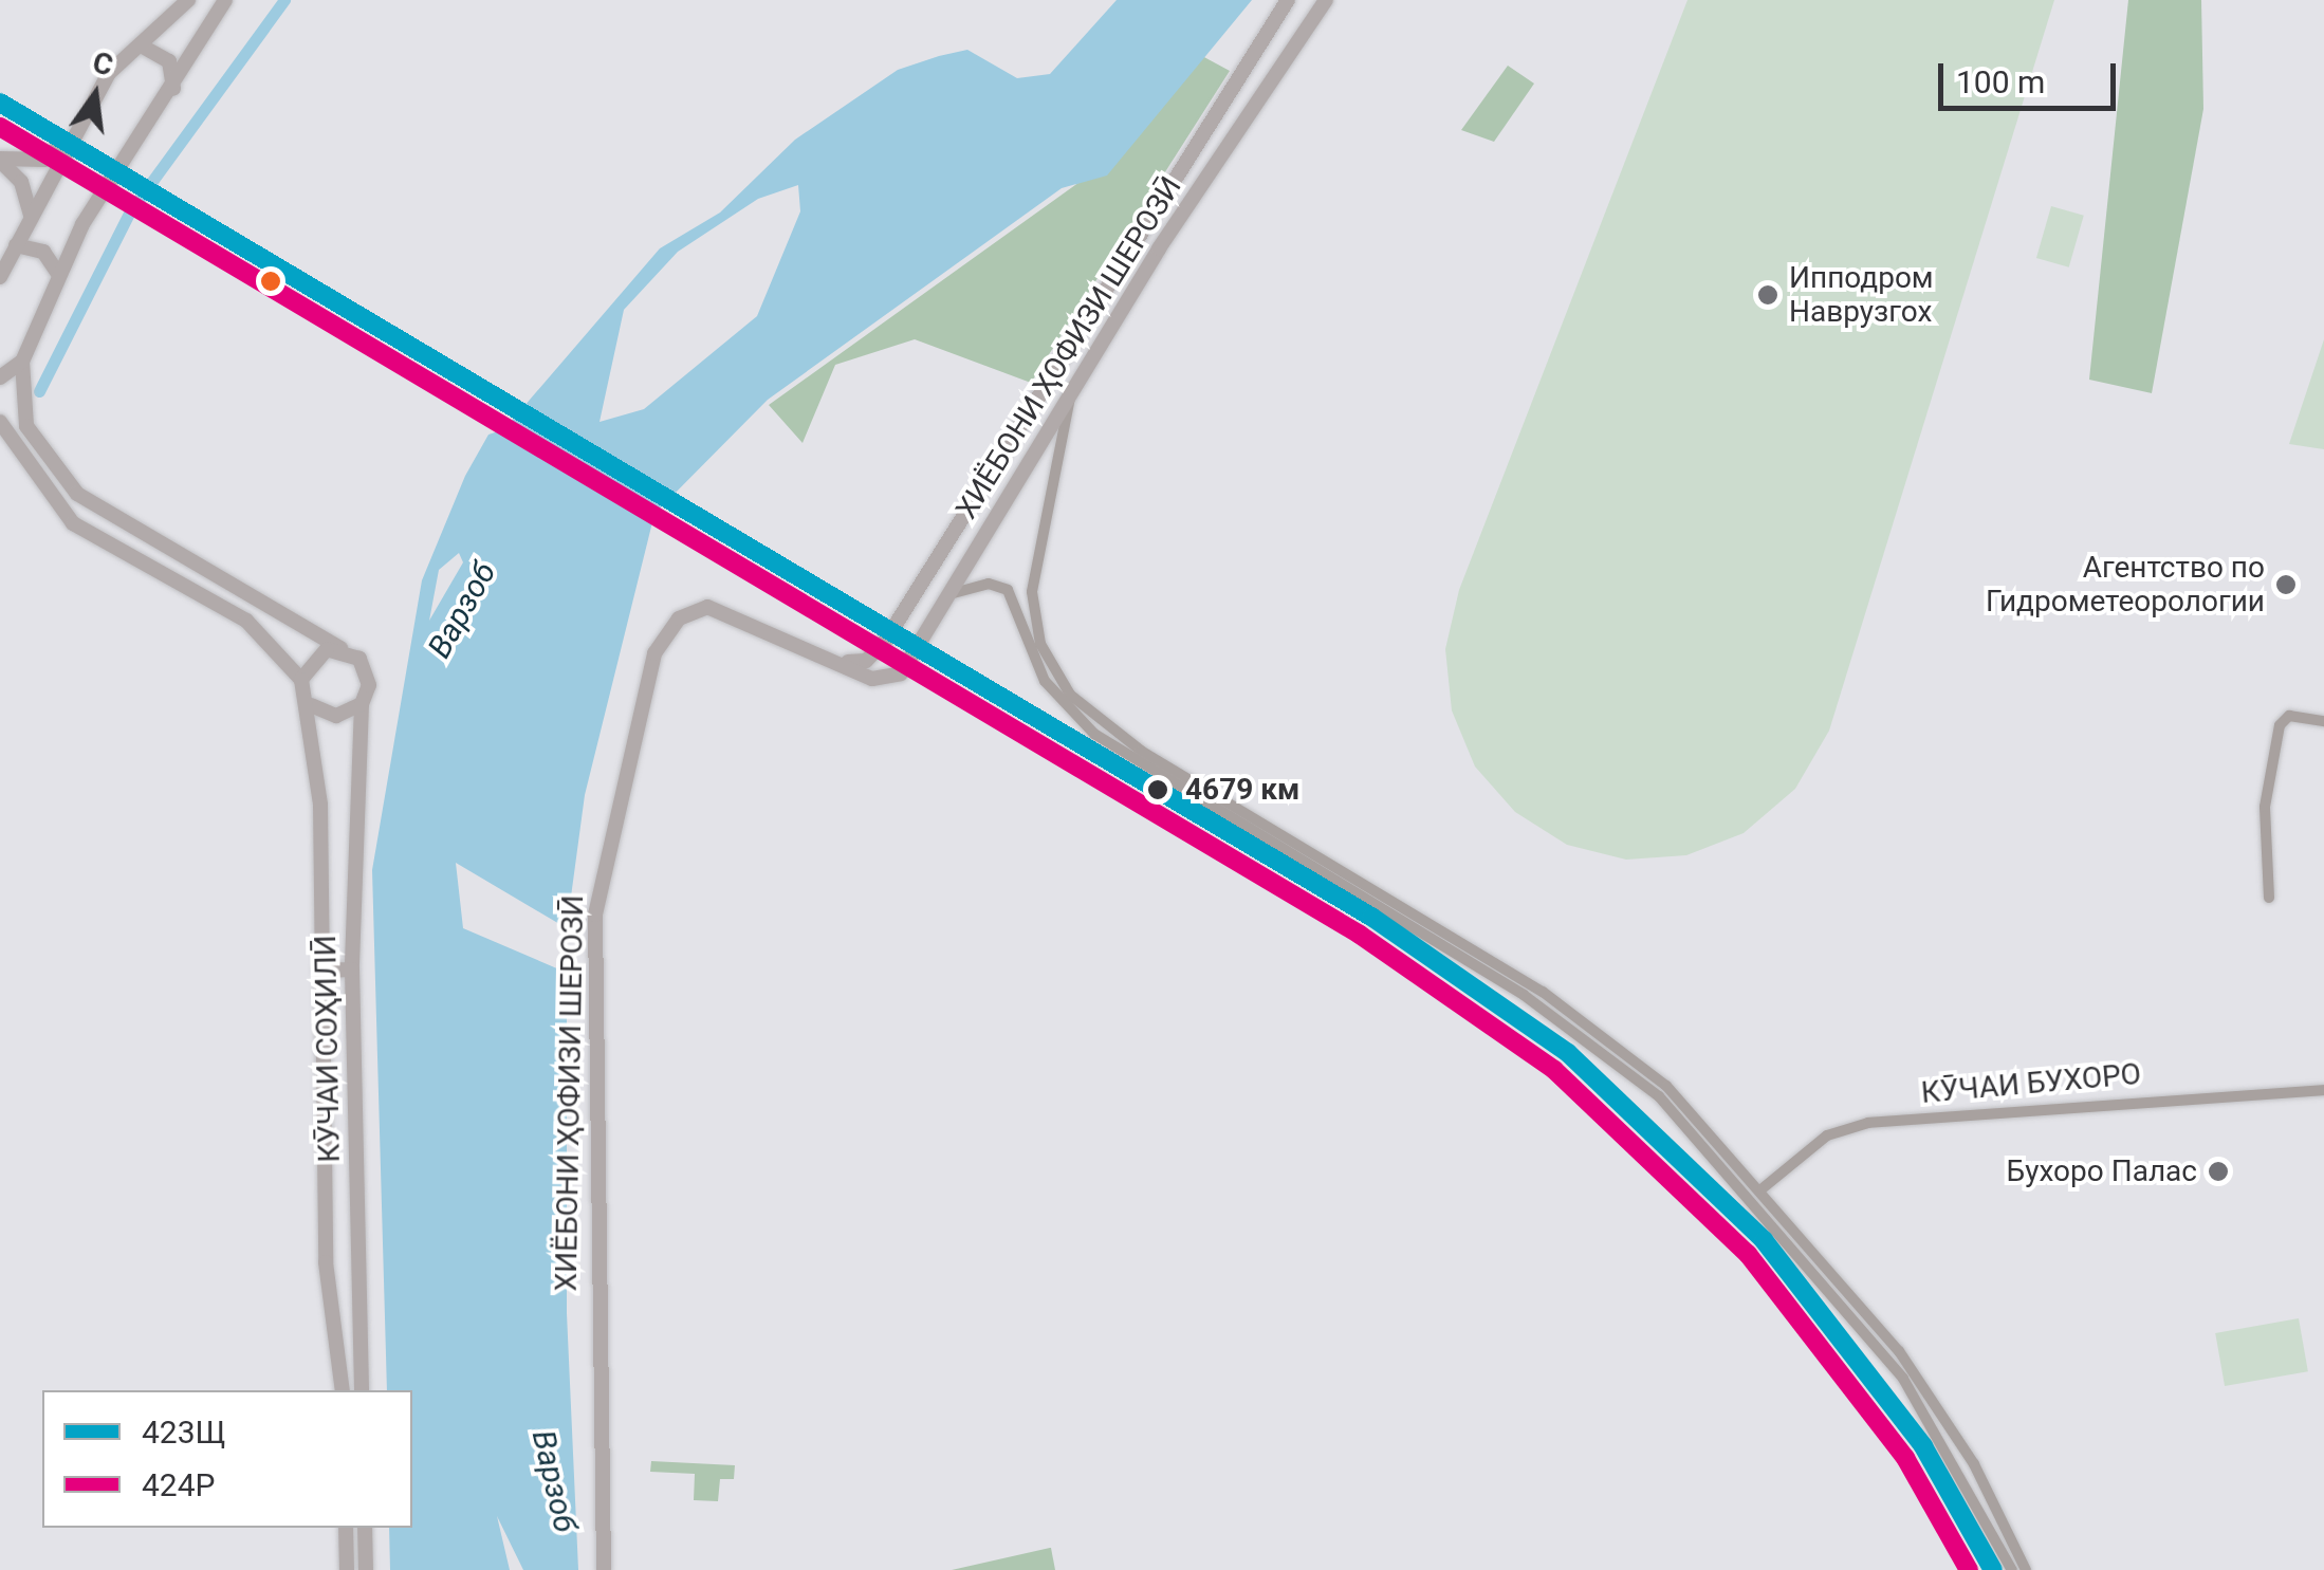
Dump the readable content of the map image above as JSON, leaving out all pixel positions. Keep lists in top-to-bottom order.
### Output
{
  "streets": {
    "street": ["ХИЁБОНИ ҲОФИЗИ ШЕРОЗӢ", "КӮЧАИ СОҲИЛӢ", "КӮЧАИ БУХОРО"]
  },
  "water": ["Варзоб"],
  "places": [
    "Ипподром Наврузгох",
    "Агентство по Гидрометеорологии",
    "4679 км",
    "Бухоро Палас"
  ],
  "lines": ["transit line 423Щ", "transit line 424Р"],
  "legend": ["423Щ", "424Р"],
  "scale_bar": "100 m",
  "north": "top"
}
